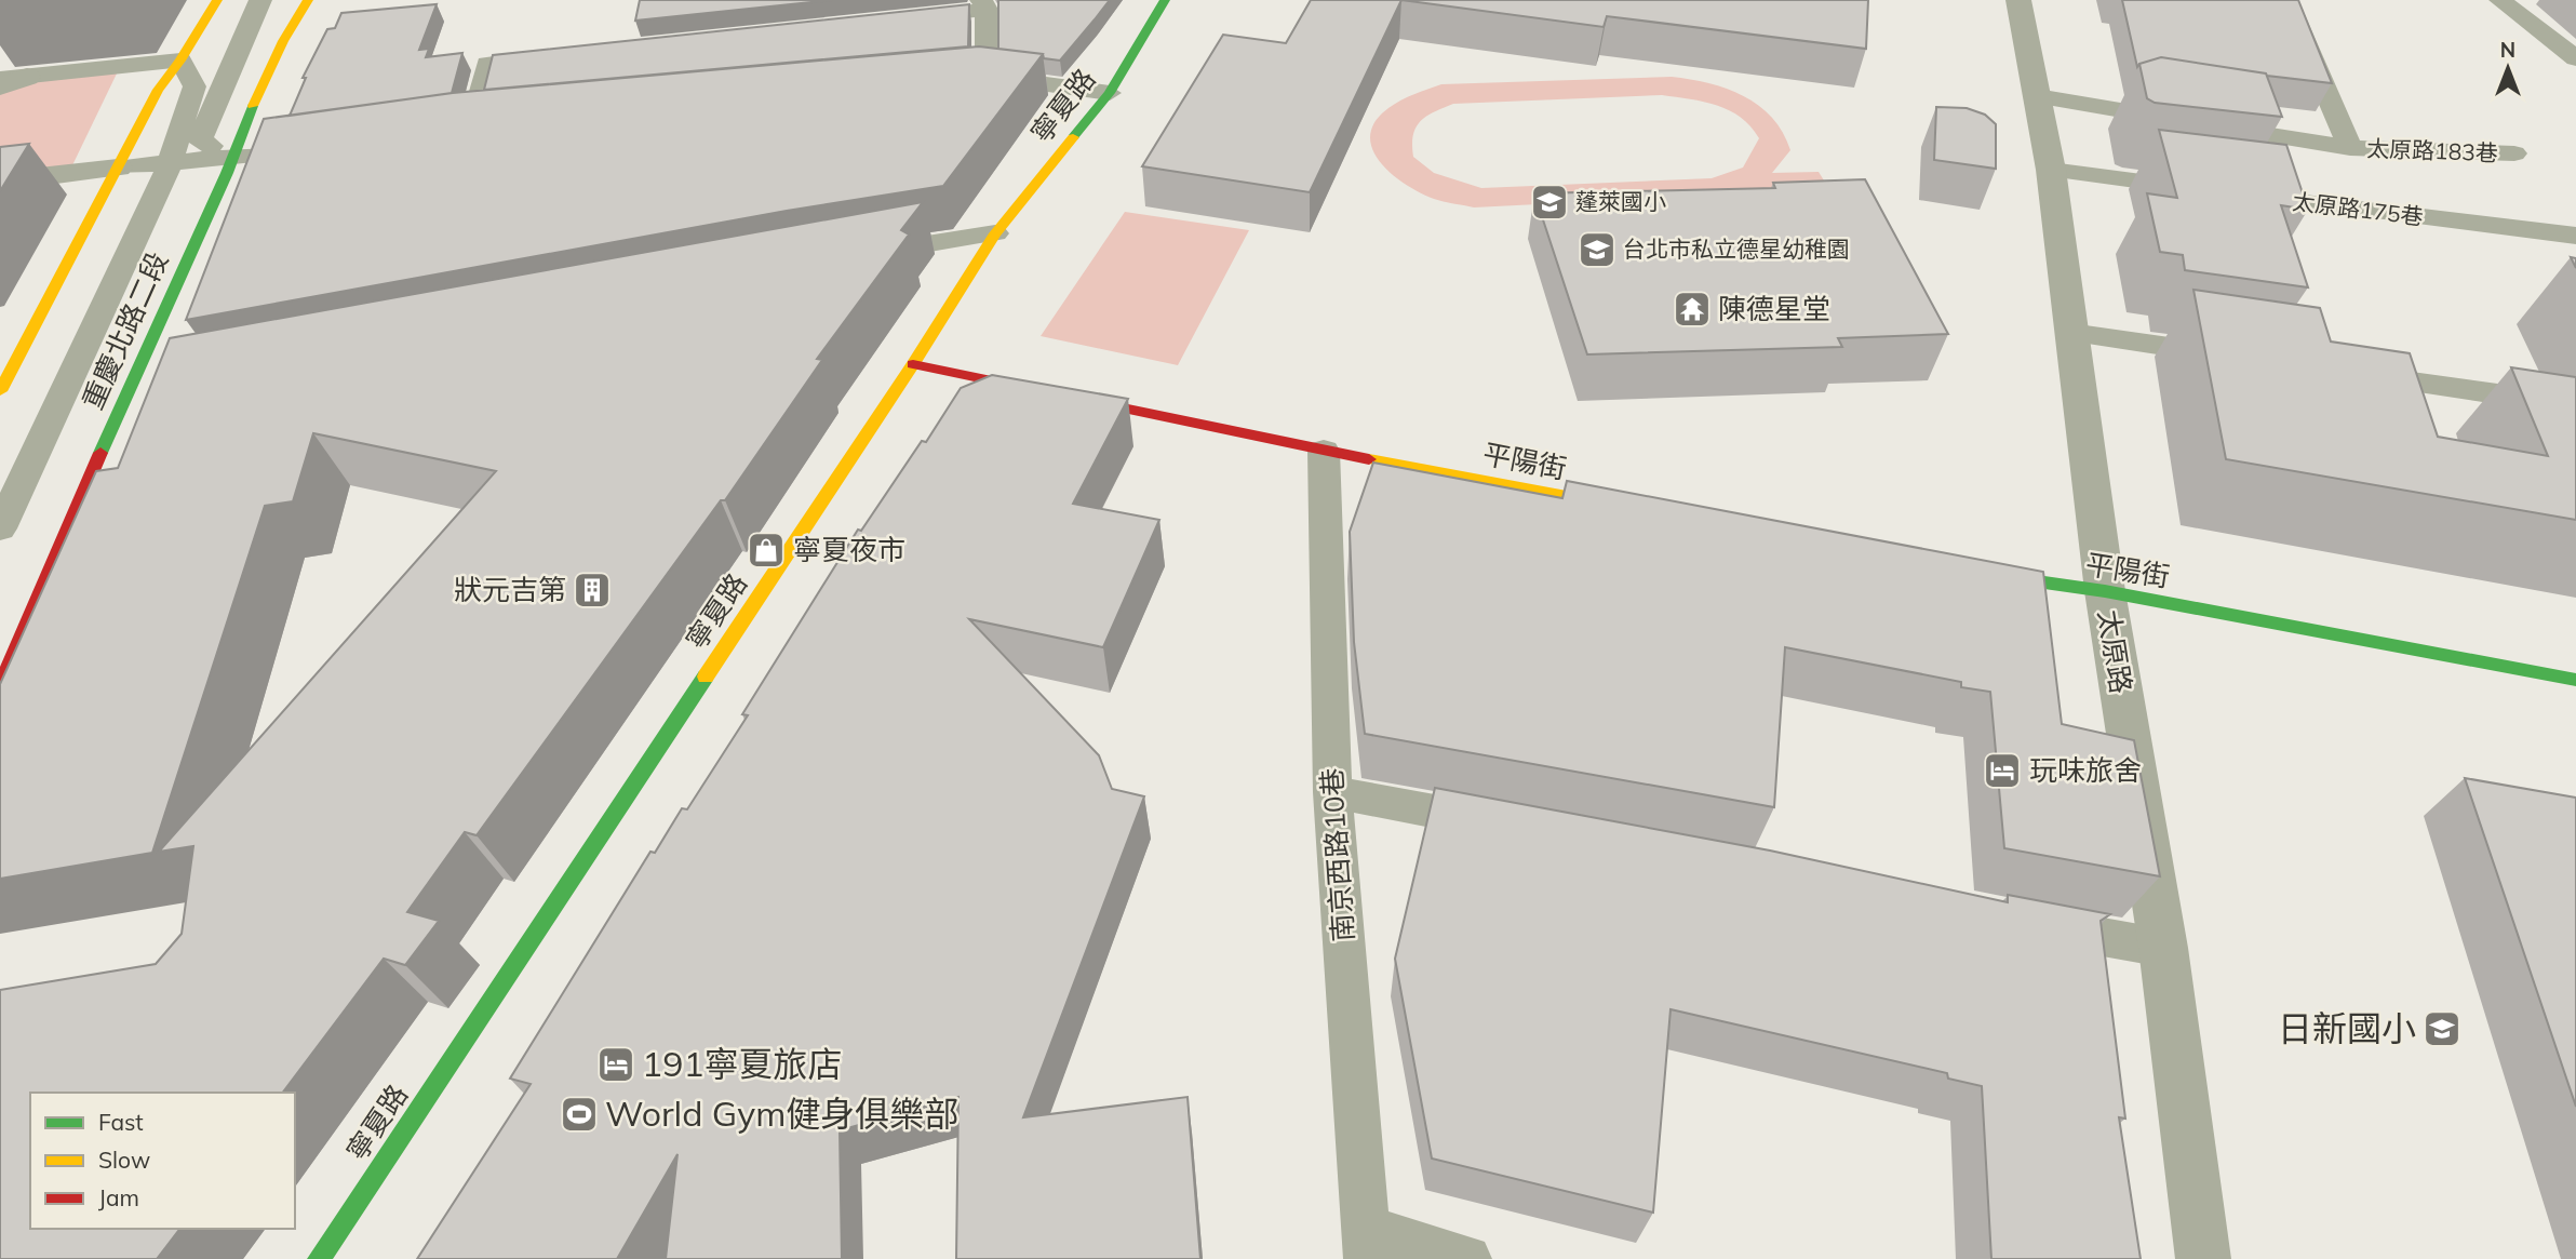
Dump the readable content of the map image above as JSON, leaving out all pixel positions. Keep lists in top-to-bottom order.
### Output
{
  "streets": {
    "street": [
      "寧夏路",
      "重慶北路二段",
      "平陽街",
      "太原路"
    ],
    "lane": ["太原路183巷", "太原路175巷", "南京西路10巷"]
  },
  "crossings": [
    ["寧夏路", "平陽街"],
    ["太原路183巷", "太原路"],
    ["太原路175巷", "太原路"],
    ["平陽街", "太原路"],
    ["平陽街", "南京西路10巷"]
  ],
  "places": {
    "school or university": ["蓬萊國小", "台北市私立德星幼稚園", "日新國小"],
    "temple": ["陳德星堂"],
    "shop": ["寧夏夜市"],
    "building": ["狀元吉第"],
    "hotel": ["玩味旅舍", "191寧夏旅店"],
    "sports": ["World Gym健身俱樂部"]
  },
  "legend": ["Fast", "Slow", "Jam"],
  "north": "top"
}
